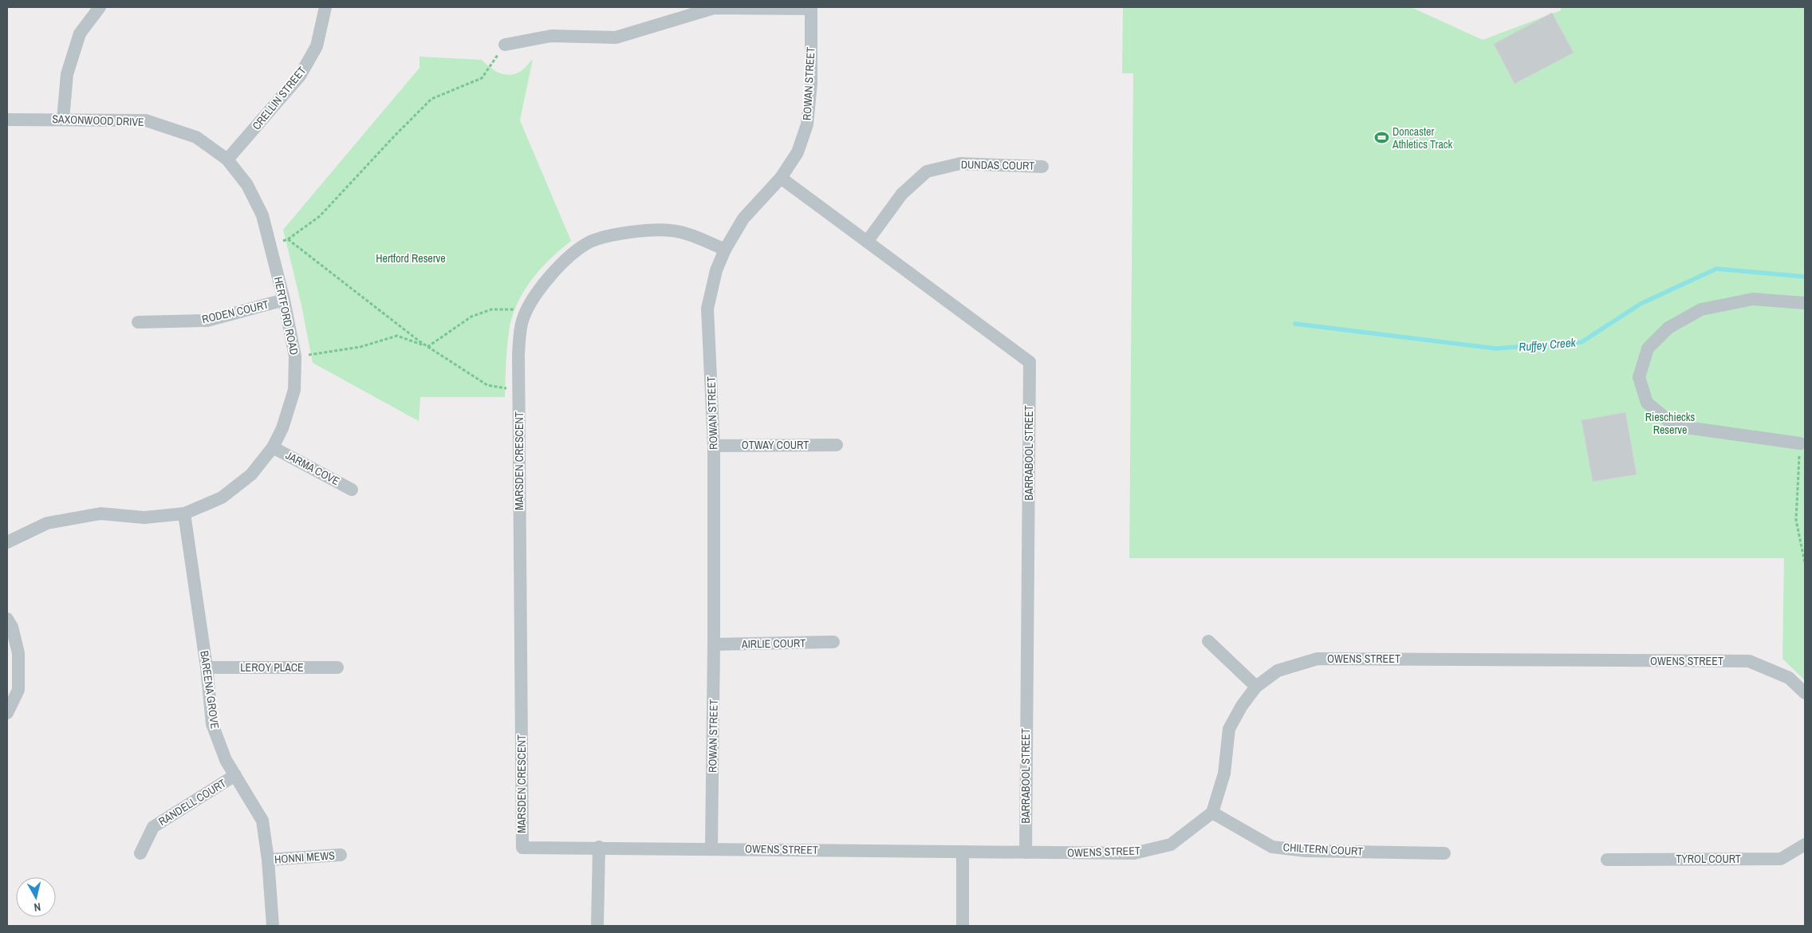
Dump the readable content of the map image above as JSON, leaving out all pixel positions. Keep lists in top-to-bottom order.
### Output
{
  "streets": {
    "street": [
      "ROWAN STREET",
      "CRELLIN STREET",
      "SAXONWOOD DRIVE",
      "DUNDAS COURT",
      "RODEN COURT",
      "HERTFORD ROAD",
      "OTWAY COURT",
      "BARRABOOL STREET",
      "MARSDEN CRESCENT",
      "JARMA COVE",
      "AIRLIE COURT",
      "OWENS STREET",
      "LEROY PLACE",
      "BAREENA GROVE",
      "RANDELL COURT",
      "CHILTERN COURT",
      "HONNI MEWS",
      "TYROL COURT"
    ]
  },
  "crossings": [
    ["ROWAN STREET", "OTWAY COURT"],
    ["ROWAN STREET", "BARRABOOL STREET"],
    ["ROWAN STREET", "MARSDEN CRESCENT"],
    ["ROWAN STREET", "AIRLIE COURT"],
    ["ROWAN STREET", "OWENS STREET"],
    ["CRELLIN STREET", "SAXONWOOD DRIVE"],
    ["CRELLIN STREET", "HERTFORD ROAD"],
    ["SAXONWOOD DRIVE", "HERTFORD ROAD"],
    ["DUNDAS COURT", "BARRABOOL STREET"],
    ["RODEN COURT", "HERTFORD ROAD"],
    ["HERTFORD ROAD", "JARMA COVE"],
    ["HERTFORD ROAD", "BAREENA GROVE"],
    ["BARRABOOL STREET", "OWENS STREET"],
    ["MARSDEN CRESCENT", "OWENS STREET"],
    ["OWENS STREET", "CHILTERN COURT"],
    ["LEROY PLACE", "BAREENA GROVE"],
    ["BAREENA GROVE", "RANDELL COURT"],
    ["BAREENA GROVE", "HONNI MEWS"]
  ],
  "water": ["Ruffey Creek"],
  "parks": ["Hertford Reserve", "Rieschiecks Reserve"],
  "places": {
    "sports": ["Doncaster Athletics Track"]
  },
  "north": "bottom"
}
